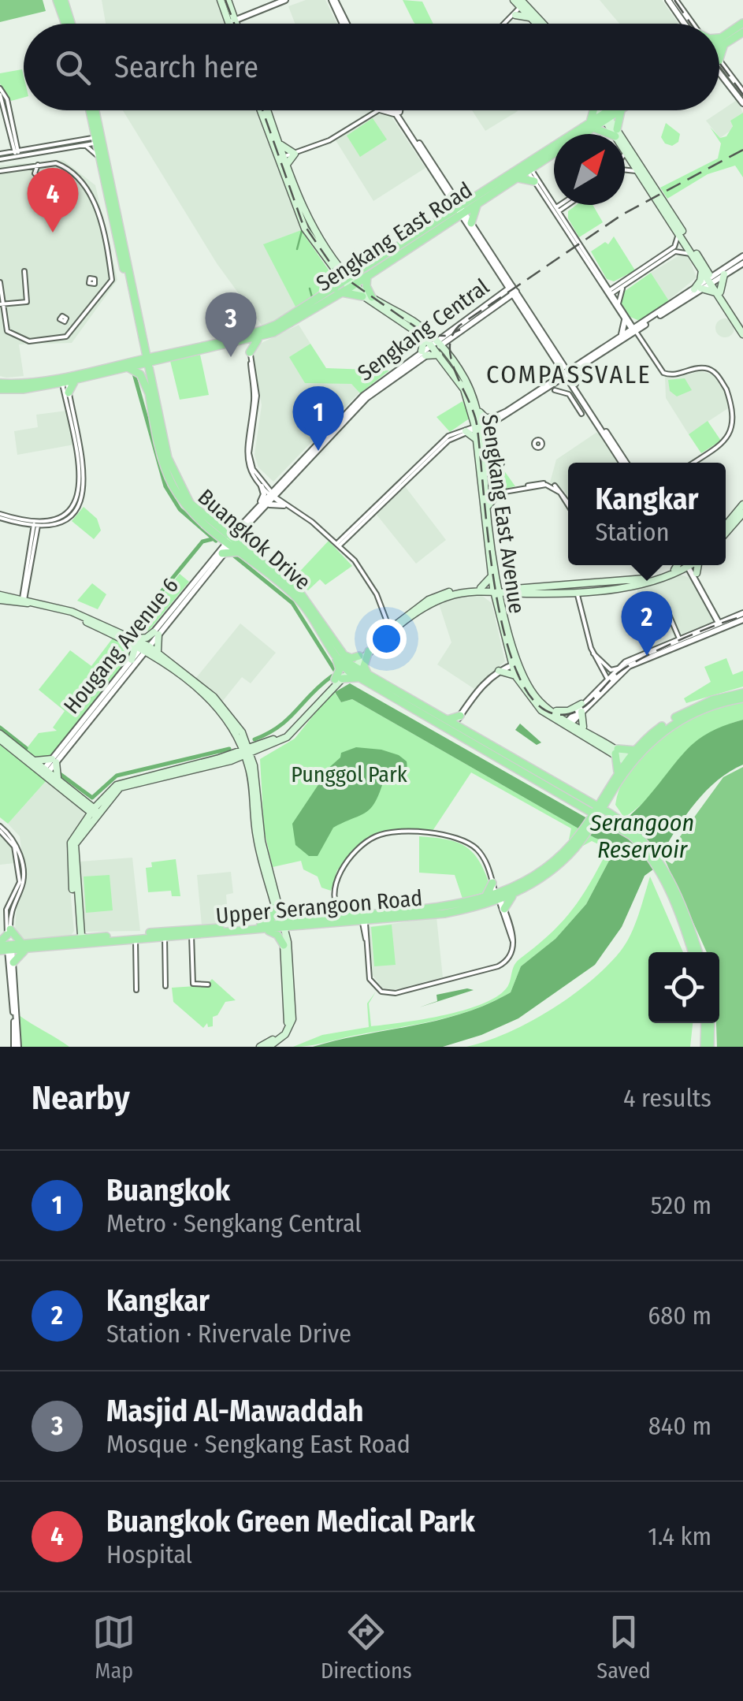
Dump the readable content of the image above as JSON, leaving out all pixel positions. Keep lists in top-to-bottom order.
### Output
{
  "streets": {
    "main road": [
      "Sengkang East Road",
      "Sengkang East Avenue",
      "Buangkok Drive",
      "Upper Serangoon Road"
    ],
    "street": ["Sengkang Central", "Hougang Avenue 6"]
  },
  "crossings": [
    ["Sengkang East Road", "Sengkang East Avenue"],
    ["Sengkang East Road", "Buangkok Drive"],
    ["Sengkang Central", "Sengkang East Avenue"],
    ["Sengkang Central", "Buangkok Drive"],
    ["Sengkang Central", "Hougang Avenue 6"],
    ["Buangkok Drive", "Hougang Avenue 6"],
    ["Buangkok Drive", "Upper Serangoon Road"]
  ],
  "districts": ["COMPASSVALE"],
  "water": ["Serangoon Reservoir"],
  "parks": ["Punggol Park"],
  "north": "top right",
  "page": {
    "search": "Search here",
    "pins": [
      "4",
      "3",
      "1",
      "2"
    ],
    "popup": ["Kangkar", "Station"],
    "heading": ["Nearby", "4 results"],
    "list": [
      {
        "mark": "1",
        "name": "Buangkok",
        "note": "Metro · Sengkang Central",
        "value": "520 m"
      },
      {
        "mark": "2",
        "name": "Kangkar",
        "note": "Station · Rivervale Drive",
        "value": "680 m"
      },
      {
        "mark": "3",
        "name": "Masjid Al-Mawaddah",
        "note": "Mosque · Sengkang East Road",
        "value": "840 m"
      },
      {
        "mark": "4",
        "name": "Buangkok Green Medical Park",
        "note": "Hospital",
        "value": "1.4 km"
      }
    ],
    "nav": ["Map", "Directions", "Saved"]
  }
}
